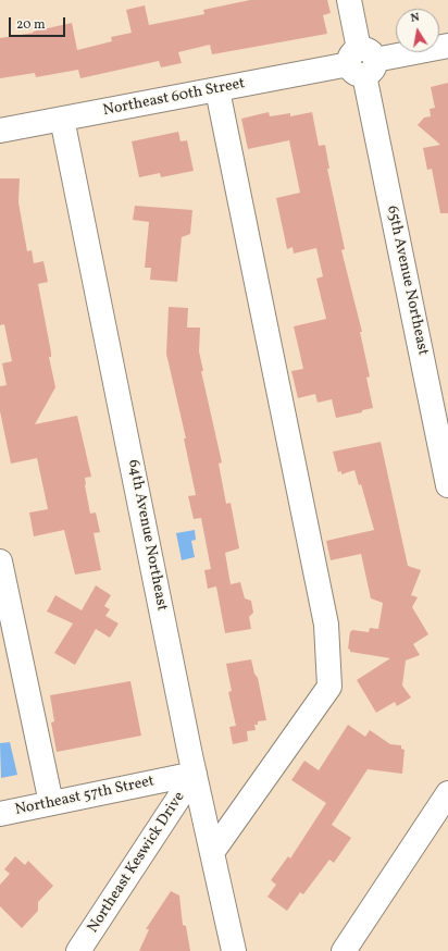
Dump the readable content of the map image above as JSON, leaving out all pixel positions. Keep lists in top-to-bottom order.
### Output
{
  "streets": {
    "street": [
      "Northeast 60th Street",
      "65th Avenue Northeast",
      "64th Avenue Northeast",
      "Northeast 57th Street",
      "Northeast Keswick Drive"
    ]
  },
  "crossings": [
    ["Northeast 60th Street", "65th Avenue Northeast"],
    ["Northeast 60th Street", "64th Avenue Northeast"],
    ["64th Avenue Northeast", "Northeast 57th Street"],
    ["64th Avenue Northeast", "Northeast Keswick Drive"],
    ["Northeast 57th Street", "Northeast Keswick Drive"]
  ],
  "scale_bar": "20 m",
  "north": "top"
}
